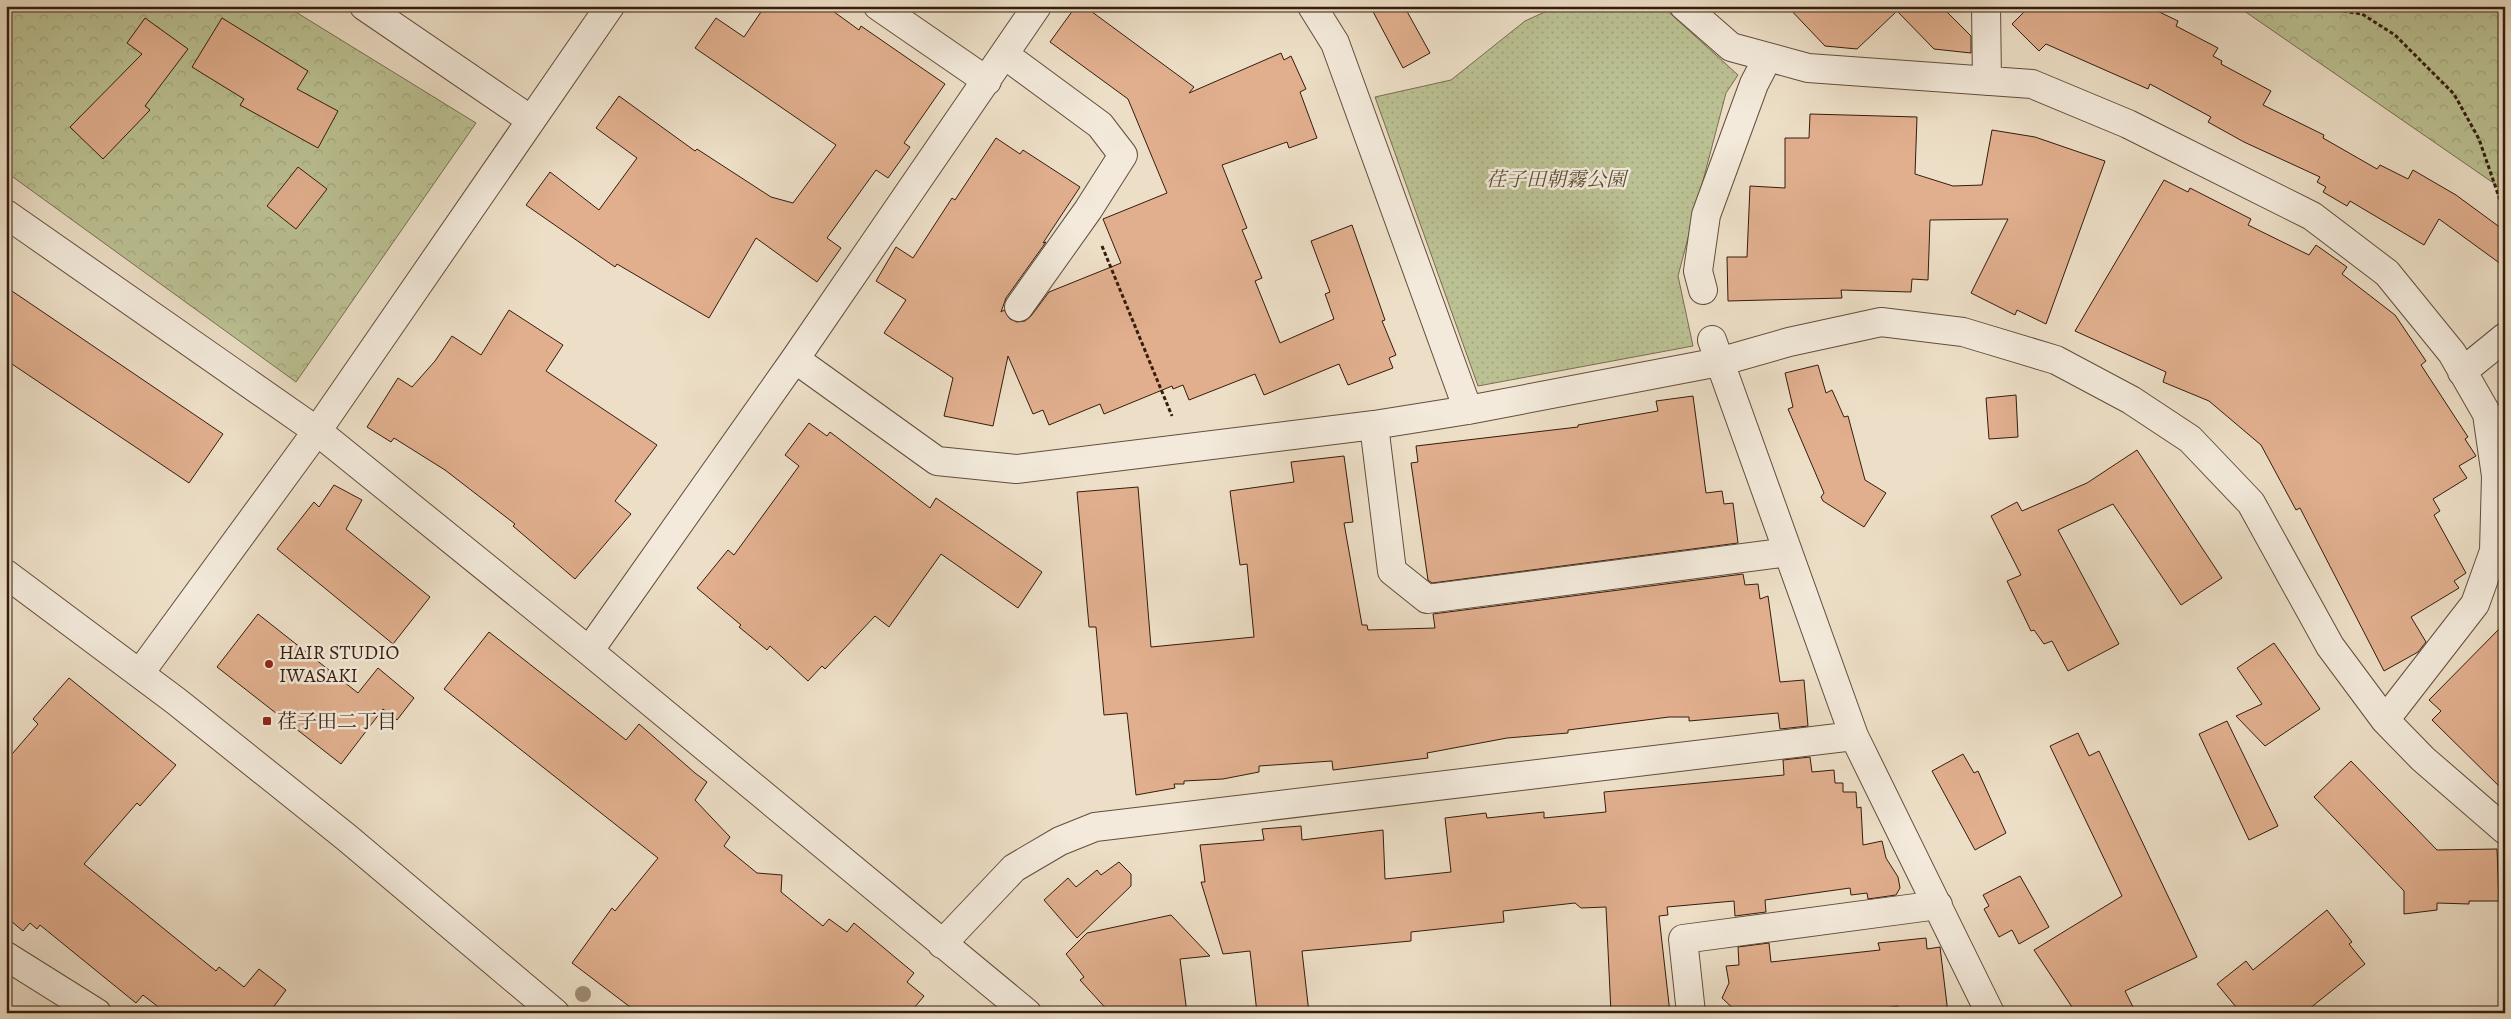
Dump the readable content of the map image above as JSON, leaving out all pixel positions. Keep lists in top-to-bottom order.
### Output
{
  "parks": ["荏子田朝霧公園"],
  "places": {
    "other": ["HAIR STUDIO IWASAKI"],
    "transit": ["荏子田二丁目"]
  }
}
